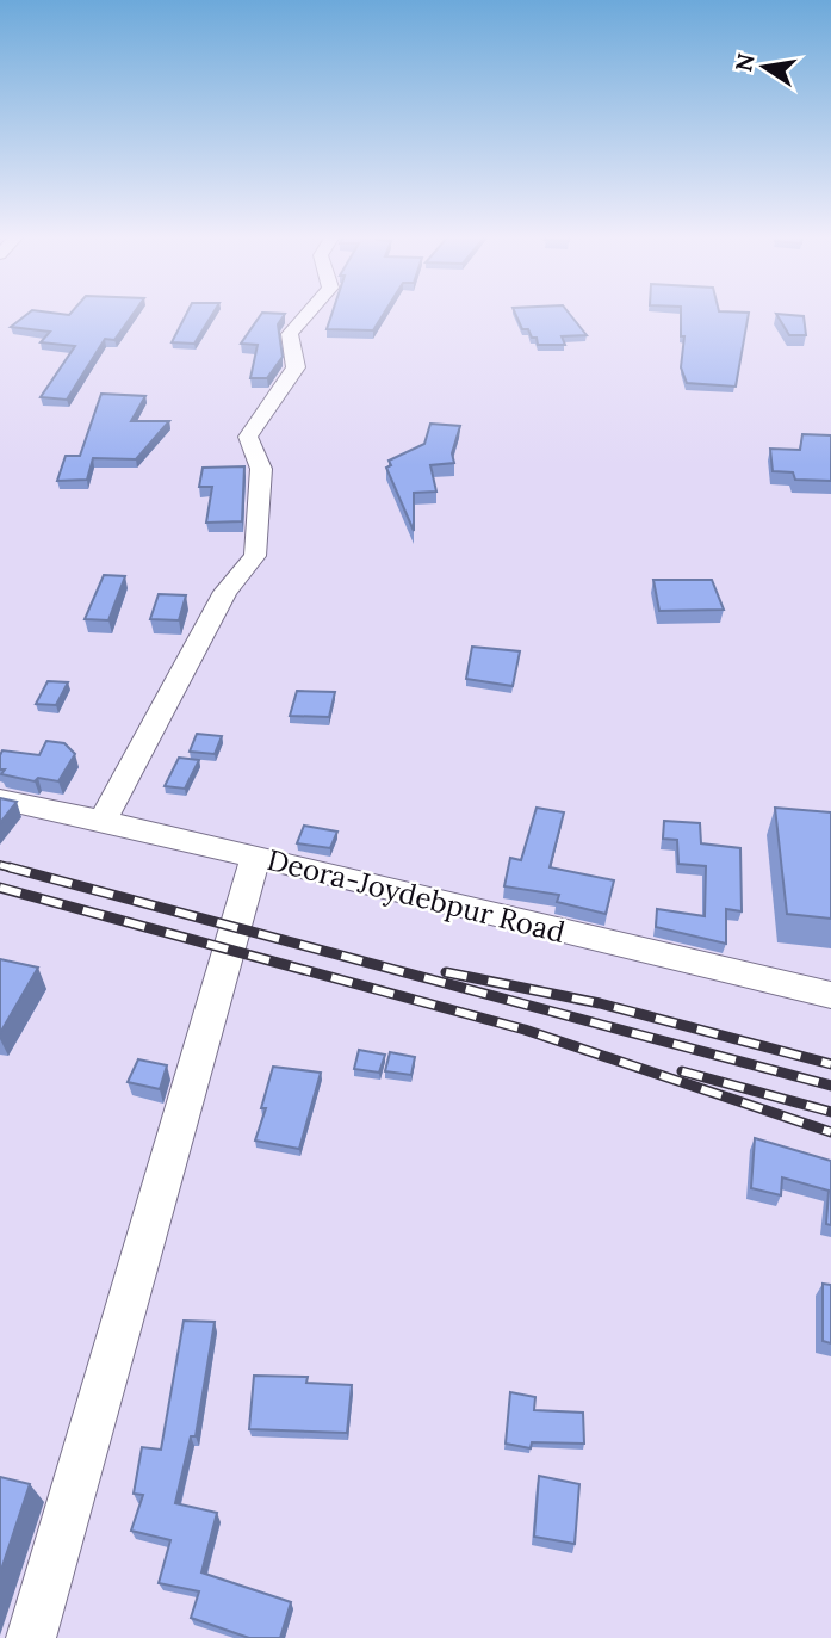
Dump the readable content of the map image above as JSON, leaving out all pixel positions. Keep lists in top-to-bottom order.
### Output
{
  "streets": {
    "street": ["Deora-Joydebpur Road"]
  },
  "north": "left"
}
